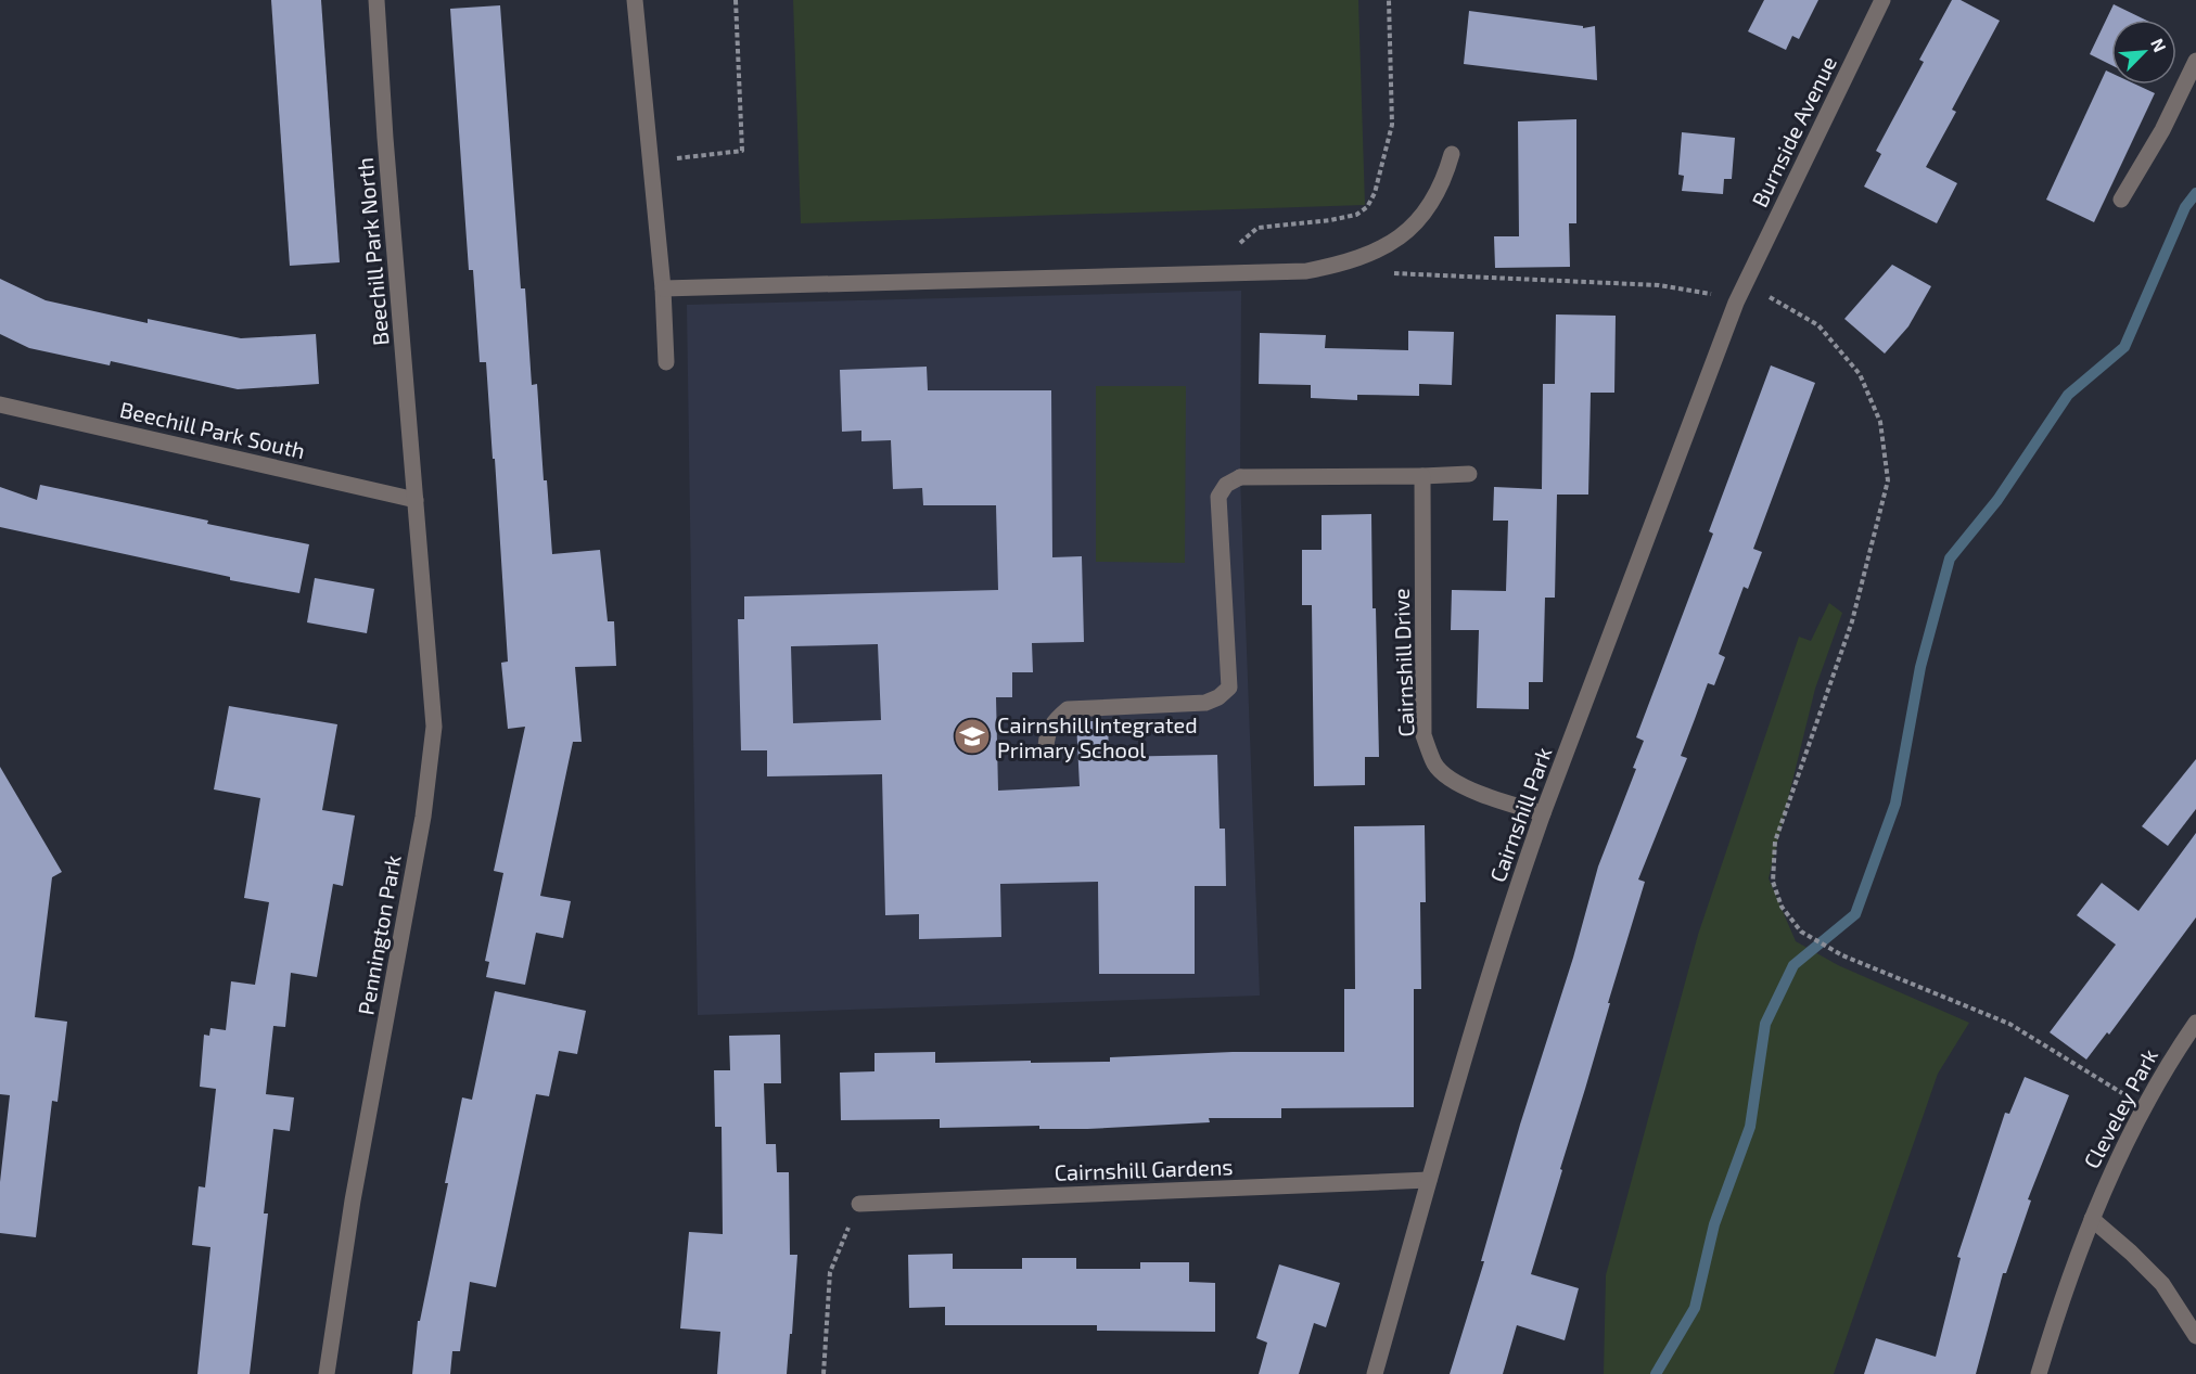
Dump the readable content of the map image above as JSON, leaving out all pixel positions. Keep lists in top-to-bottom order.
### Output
{
  "streets": {
    "street": [
      "Burnside Avenue",
      "Beechill Park North",
      "Beechill Park South",
      "Cairnshill Drive",
      "Cairnshill Park",
      "Pennington Park",
      "Cleveley Park",
      "Cairnshill Gardens"
    ]
  },
  "crossings": [
    ["Burnside Avenue", "Cairnshill Park"],
    ["Beechill Park North", "Beechill Park South"],
    ["Beechill Park North", "Pennington Park"],
    ["Beechill Park South", "Pennington Park"],
    ["Cairnshill Drive", "Cairnshill Park"],
    ["Cairnshill Park", "Cairnshill Gardens"]
  ],
  "places": {
    "school or university": ["Cairnshill Integrated Primary School"]
  },
  "north": "top right"
}
